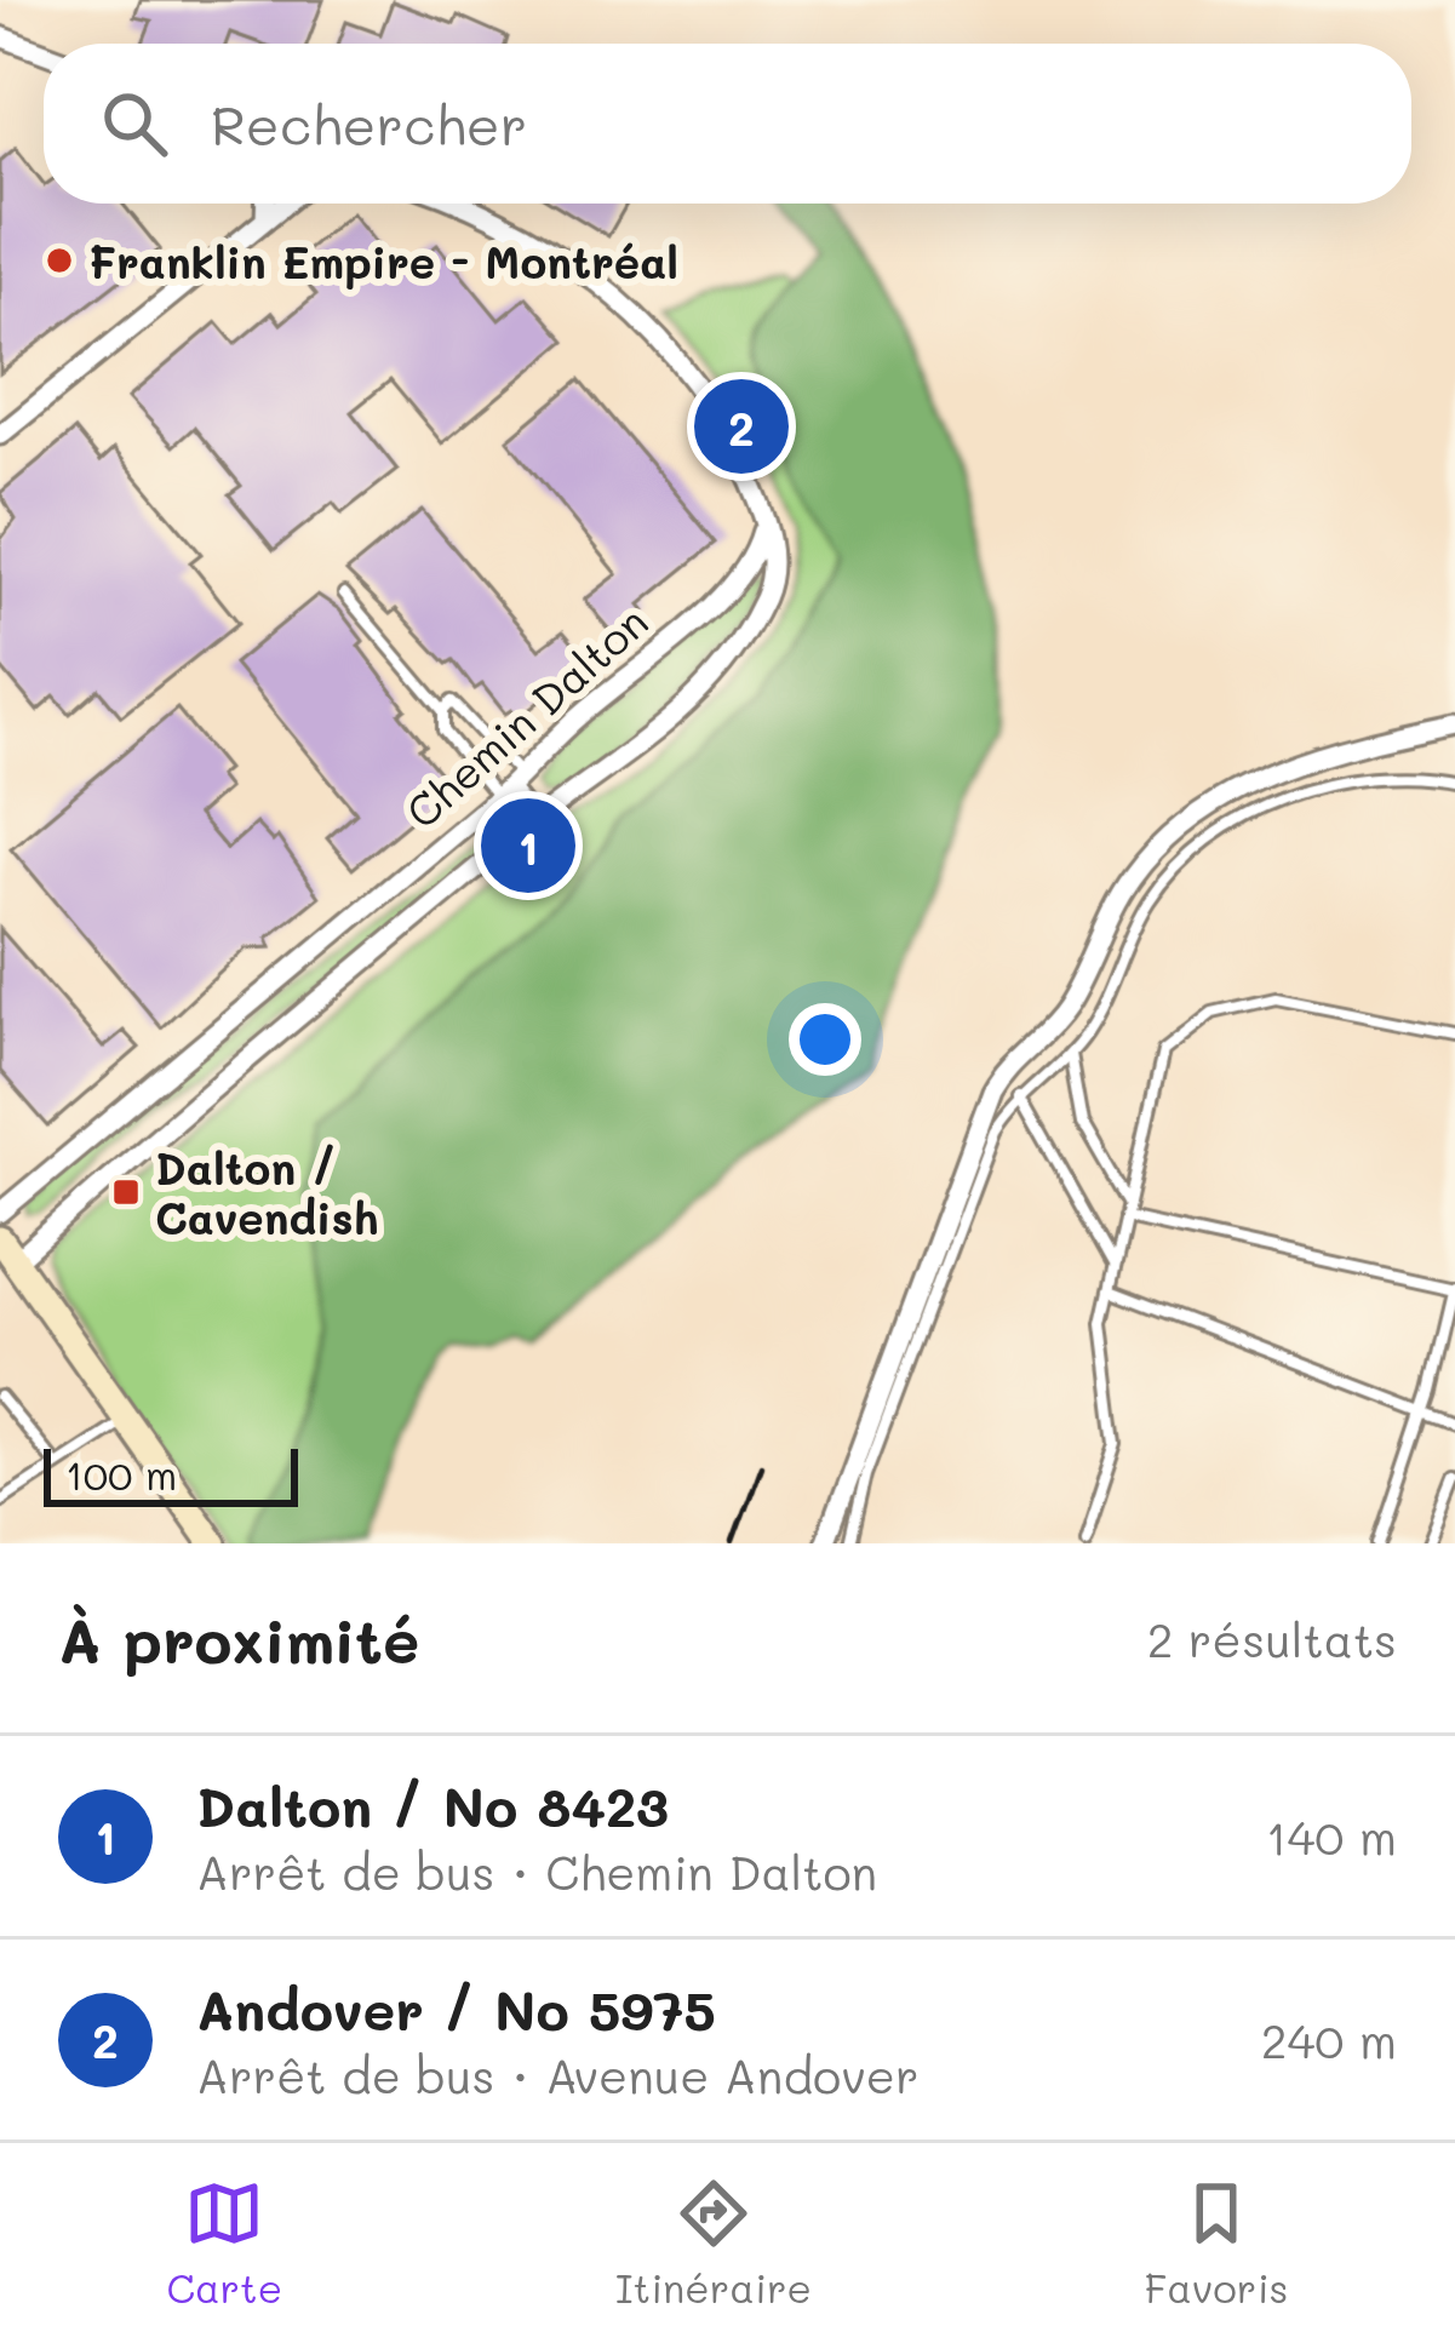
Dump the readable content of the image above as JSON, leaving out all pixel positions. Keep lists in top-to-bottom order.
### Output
{
  "streets": {
    "street": ["Chemin Dalton"]
  },
  "places": {
    "other": ["Franklin Empire - Montréal"],
    "transit": ["Dalton / Cavendish"]
  },
  "scale_bar": "100 m",
  "page": {
    "search": "Rechercher",
    "pins": ["2", "1"],
    "scale": "100 m",
    "heading": ["À proximité", "2 résultats"],
    "list": [
      {
        "mark": "1",
        "name": "Dalton / No 8423",
        "note": "Arrêt de bus · Chemin Dalton",
        "value": "140 m"
      },
      {
        "mark": "2",
        "name": "Andover / No 5975",
        "note": "Arrêt de bus · Avenue Andover",
        "value": "240 m"
      }
    ],
    "nav": ["Carte", "Itinéraire", "Favoris"]
  }
}
